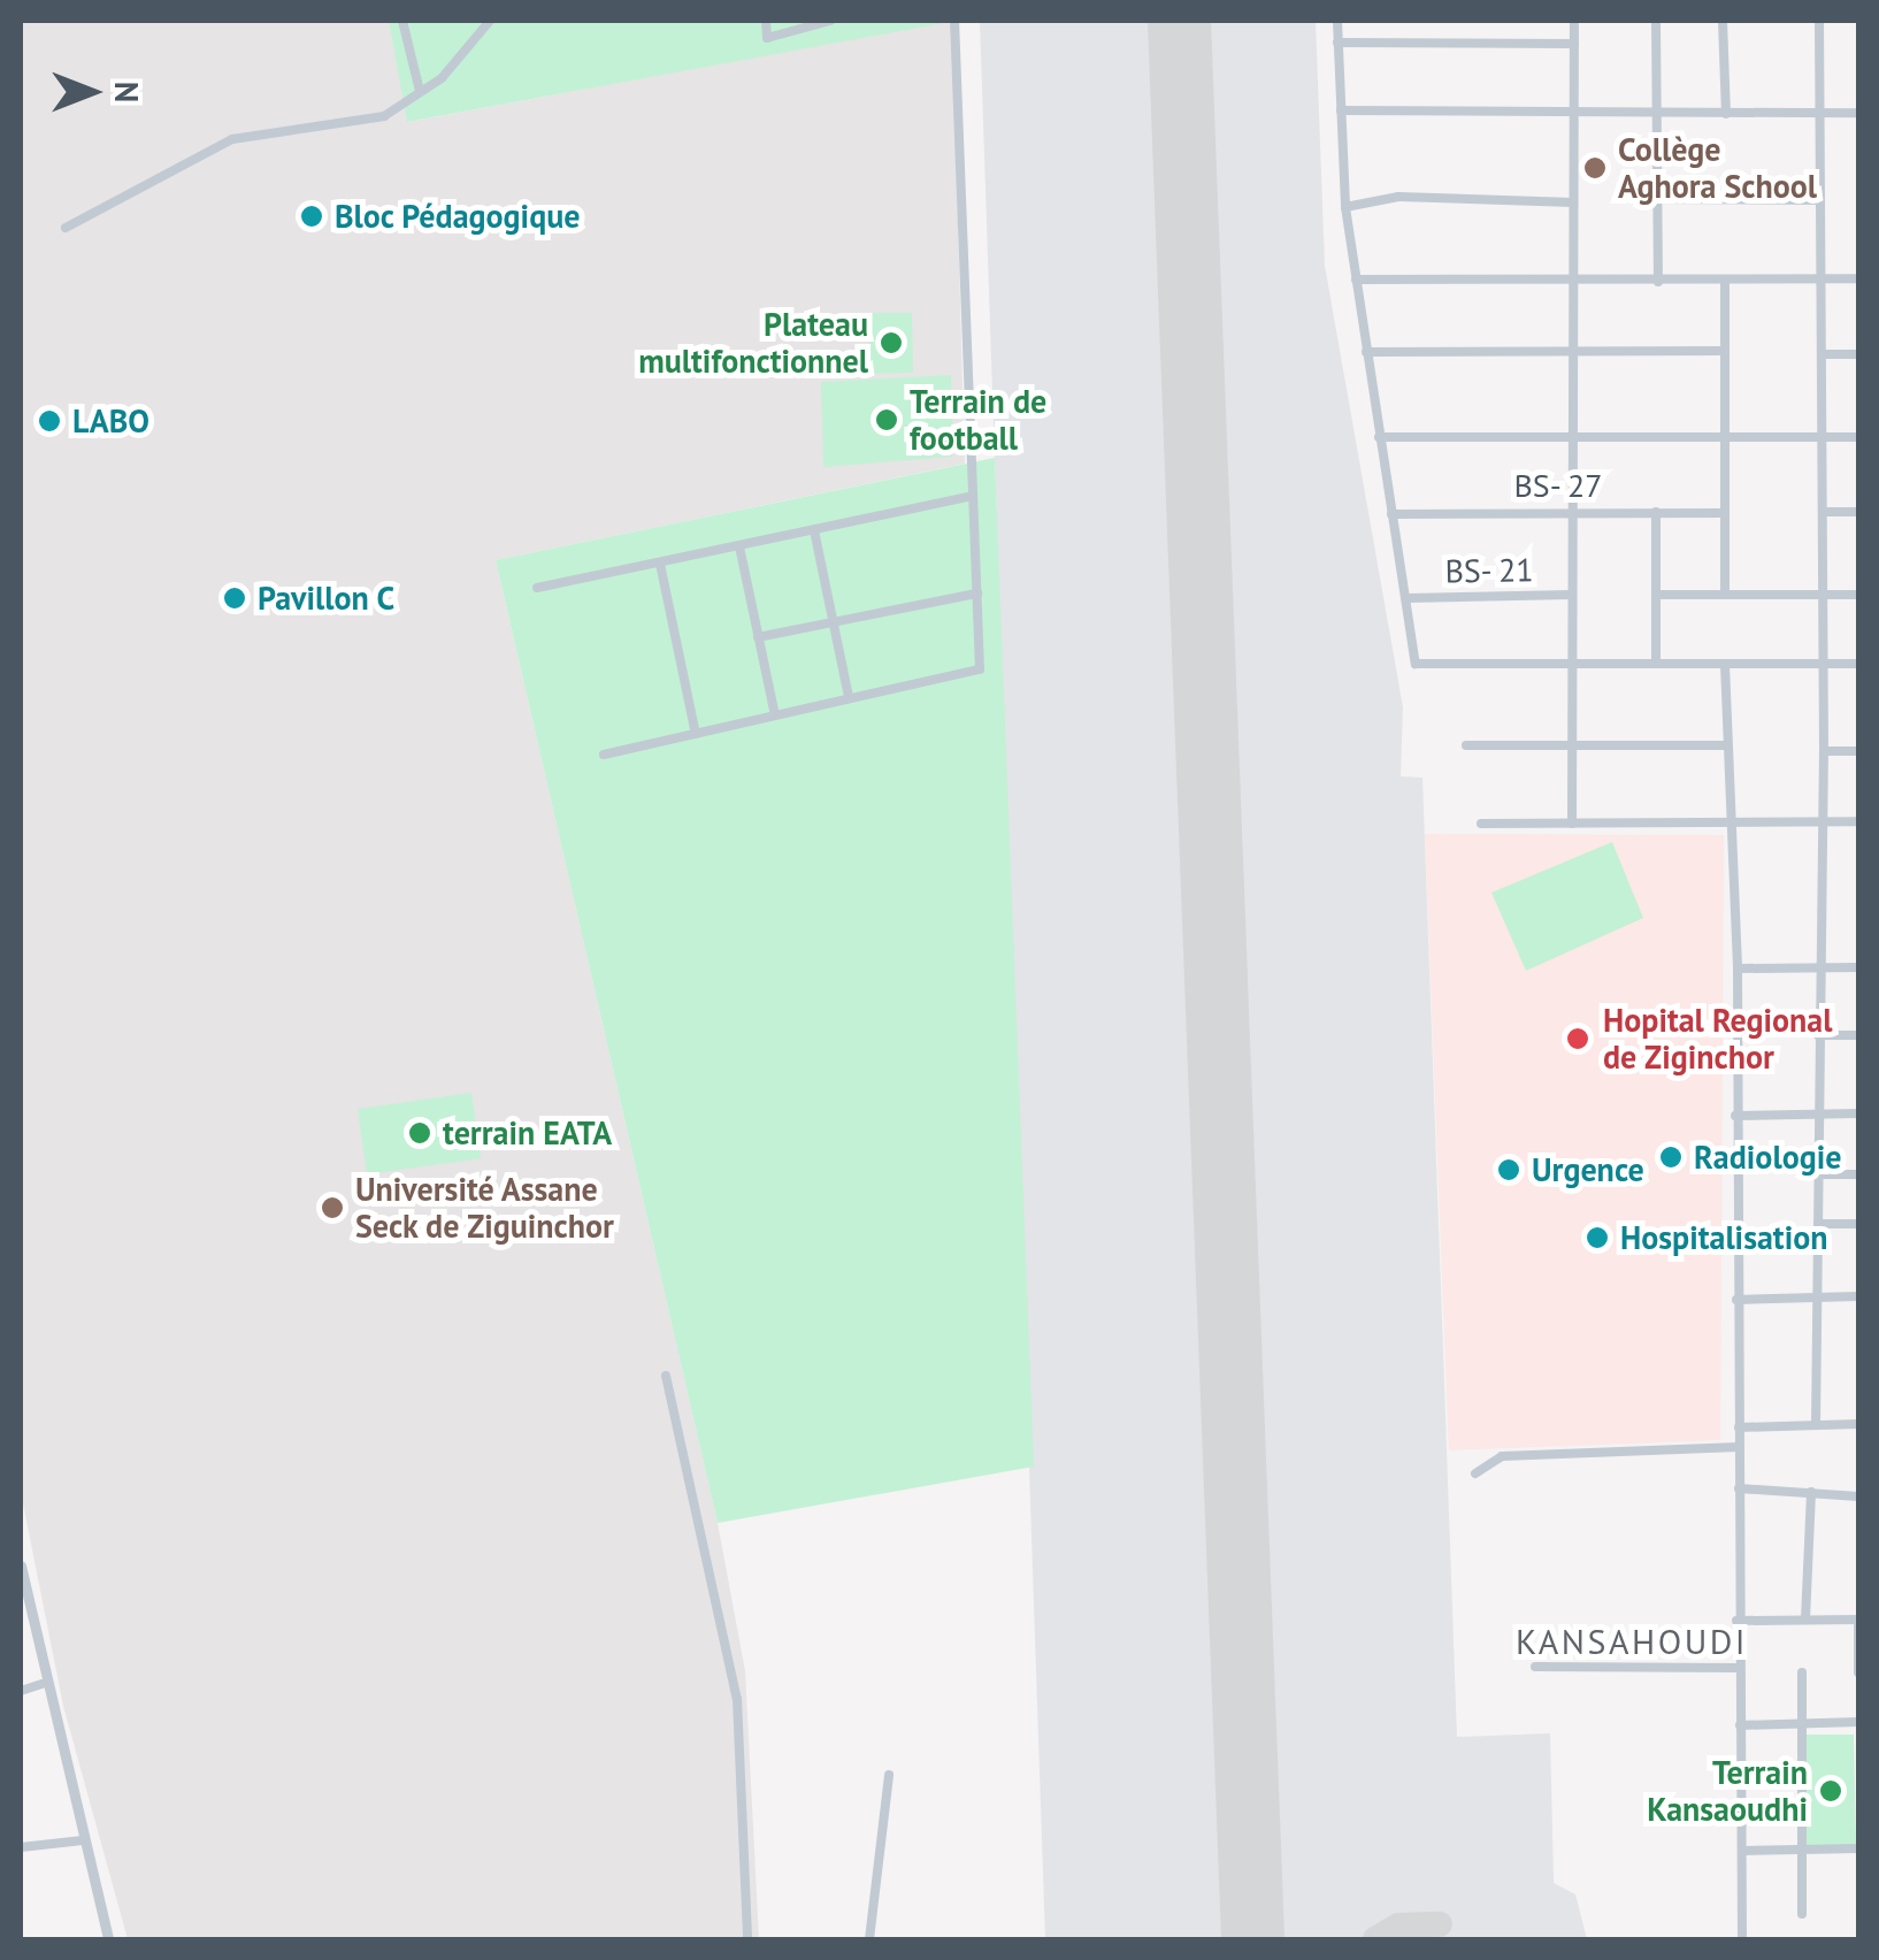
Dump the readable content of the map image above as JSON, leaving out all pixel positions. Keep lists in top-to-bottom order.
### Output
{
  "streets": {
    "street": ["BS- 27", "BS- 21"]
  },
  "districts": ["KANSAHOUDI"],
  "places": [
    "Collège Aghora School",
    "Bloc Pédagogique",
    "Plateau multifonctionnel",
    "Terrain de football",
    "LABO",
    "Pavillon C",
    "Hopital Regional de Ziginchor",
    "terrain EATA",
    "Radiologie",
    "Urgence",
    "Université Assane Seck de Ziguinchor",
    "Hospitalisation",
    "Terrain Kansaoudhi"
  ],
  "north": "right"
}
